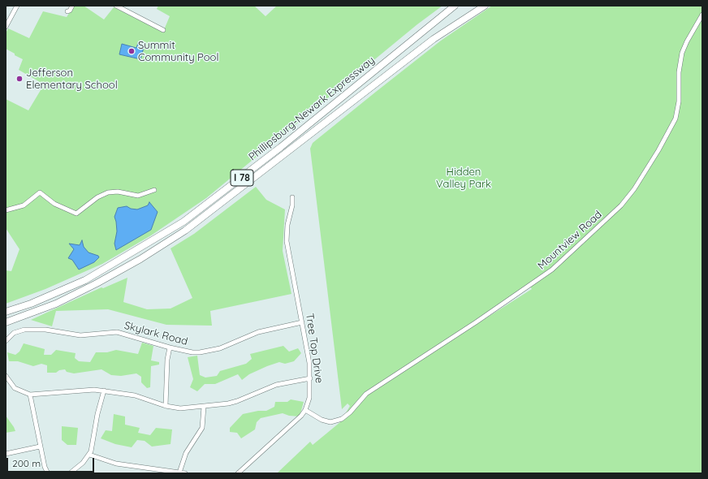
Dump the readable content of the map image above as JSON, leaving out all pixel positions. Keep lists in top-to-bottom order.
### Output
{
  "streets": {
    "highway": ["Phillipsburg-Newark Expressway", "I 78"],
    "street": ["Mountview Road", "Skylark Road", "Tree Top Drive"]
  },
  "crossings": [
    ["Mountview Road", "Tree Top Drive"],
    ["Skylark Road", "Tree Top Drive"]
  ],
  "parks": ["Hidden Valley Park"],
  "places": ["Summit Community Pool", "Jefferson Elementary School"],
  "scale_bar": "200 m"
}
